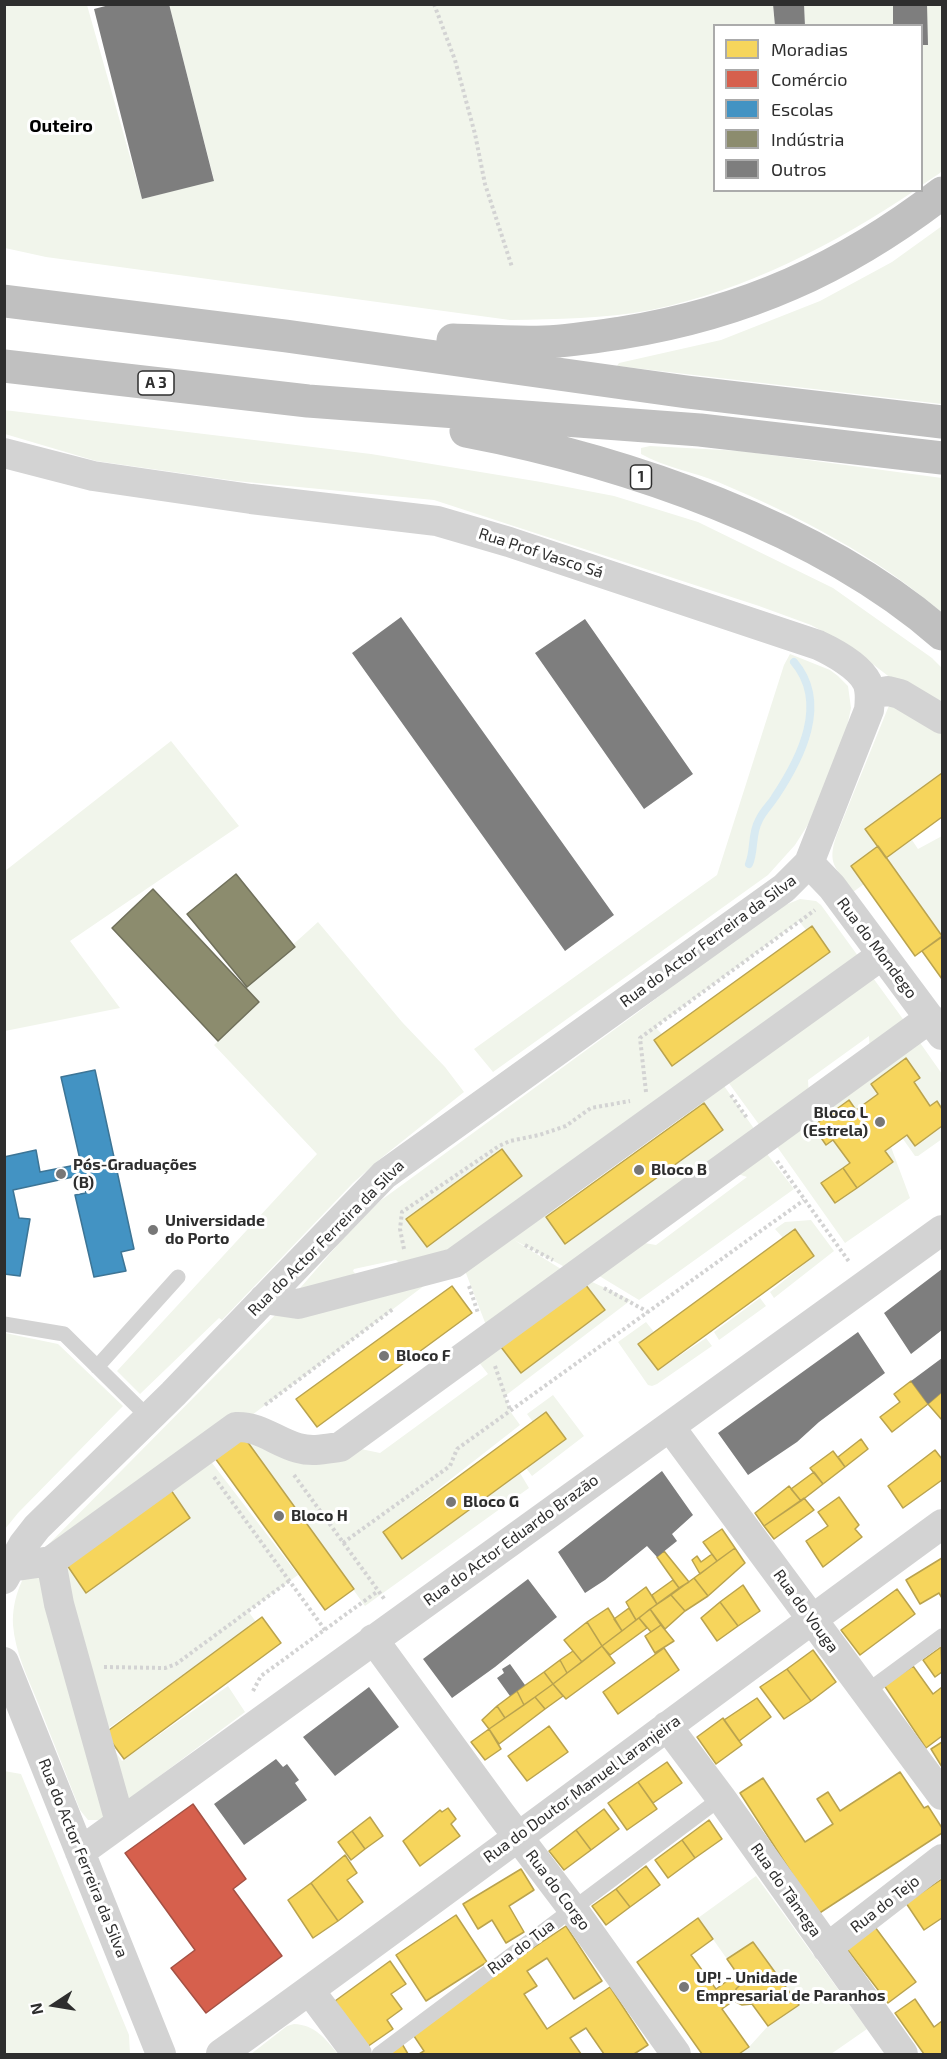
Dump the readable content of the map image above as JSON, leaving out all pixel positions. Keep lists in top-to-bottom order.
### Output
{
  "streets": {
    "highway": ["A 3", "1"],
    "street": [
      "Rua Prof Vasco Sá",
      "Rua do Actor Ferreira da Silva",
      "Rua do Mondego",
      "Rua do Actor Eduardo Brazão",
      "Rua do Vouga",
      "Rua do Doutor Manuel Laranjeira",
      "Rua do Corgo",
      "Rua do Tâmega",
      "Rua do Tejo"
    ],
    "lane": ["Rua do Tua"]
  },
  "crossings": [
    ["A 3", "1"],
    ["Rua do Actor Ferreira da Silva", "Rua do Mondego"],
    ["Rua do Actor Ferreira da Silva", "Rua do Actor Eduardo Brazão"],
    ["Rua do Actor Eduardo Brazão", "Rua do Vouga"],
    ["Rua do Actor Eduardo Brazão", "Rua do Corgo"],
    ["Rua do Vouga", "Rua do Doutor Manuel Laranjeira"],
    ["Rua do Doutor Manuel Laranjeira", "Rua do Corgo"],
    ["Rua do Doutor Manuel Laranjeira", "Rua do Tâmega"],
    ["Rua do Corgo", "Rua do Tua"],
    ["Rua do Tâmega", "Rua do Tejo"],
    ["Rua do Tâmega", "Rua do Tua"]
  ],
  "districts": ["Outeiro"],
  "places": [
    "Bloco L (Estrela)",
    "Bloco B",
    "Pós-Graduações (B)",
    "Universidade do Porto",
    "Bloco F",
    "Bloco G",
    "Bloco H",
    "UP! - Unidade Empresarial de Paranhos"
  ],
  "legend": [
    "Moradias",
    "Comércio",
    "Escolas",
    "Indústria",
    "Outros"
  ],
  "north": "left"
}
